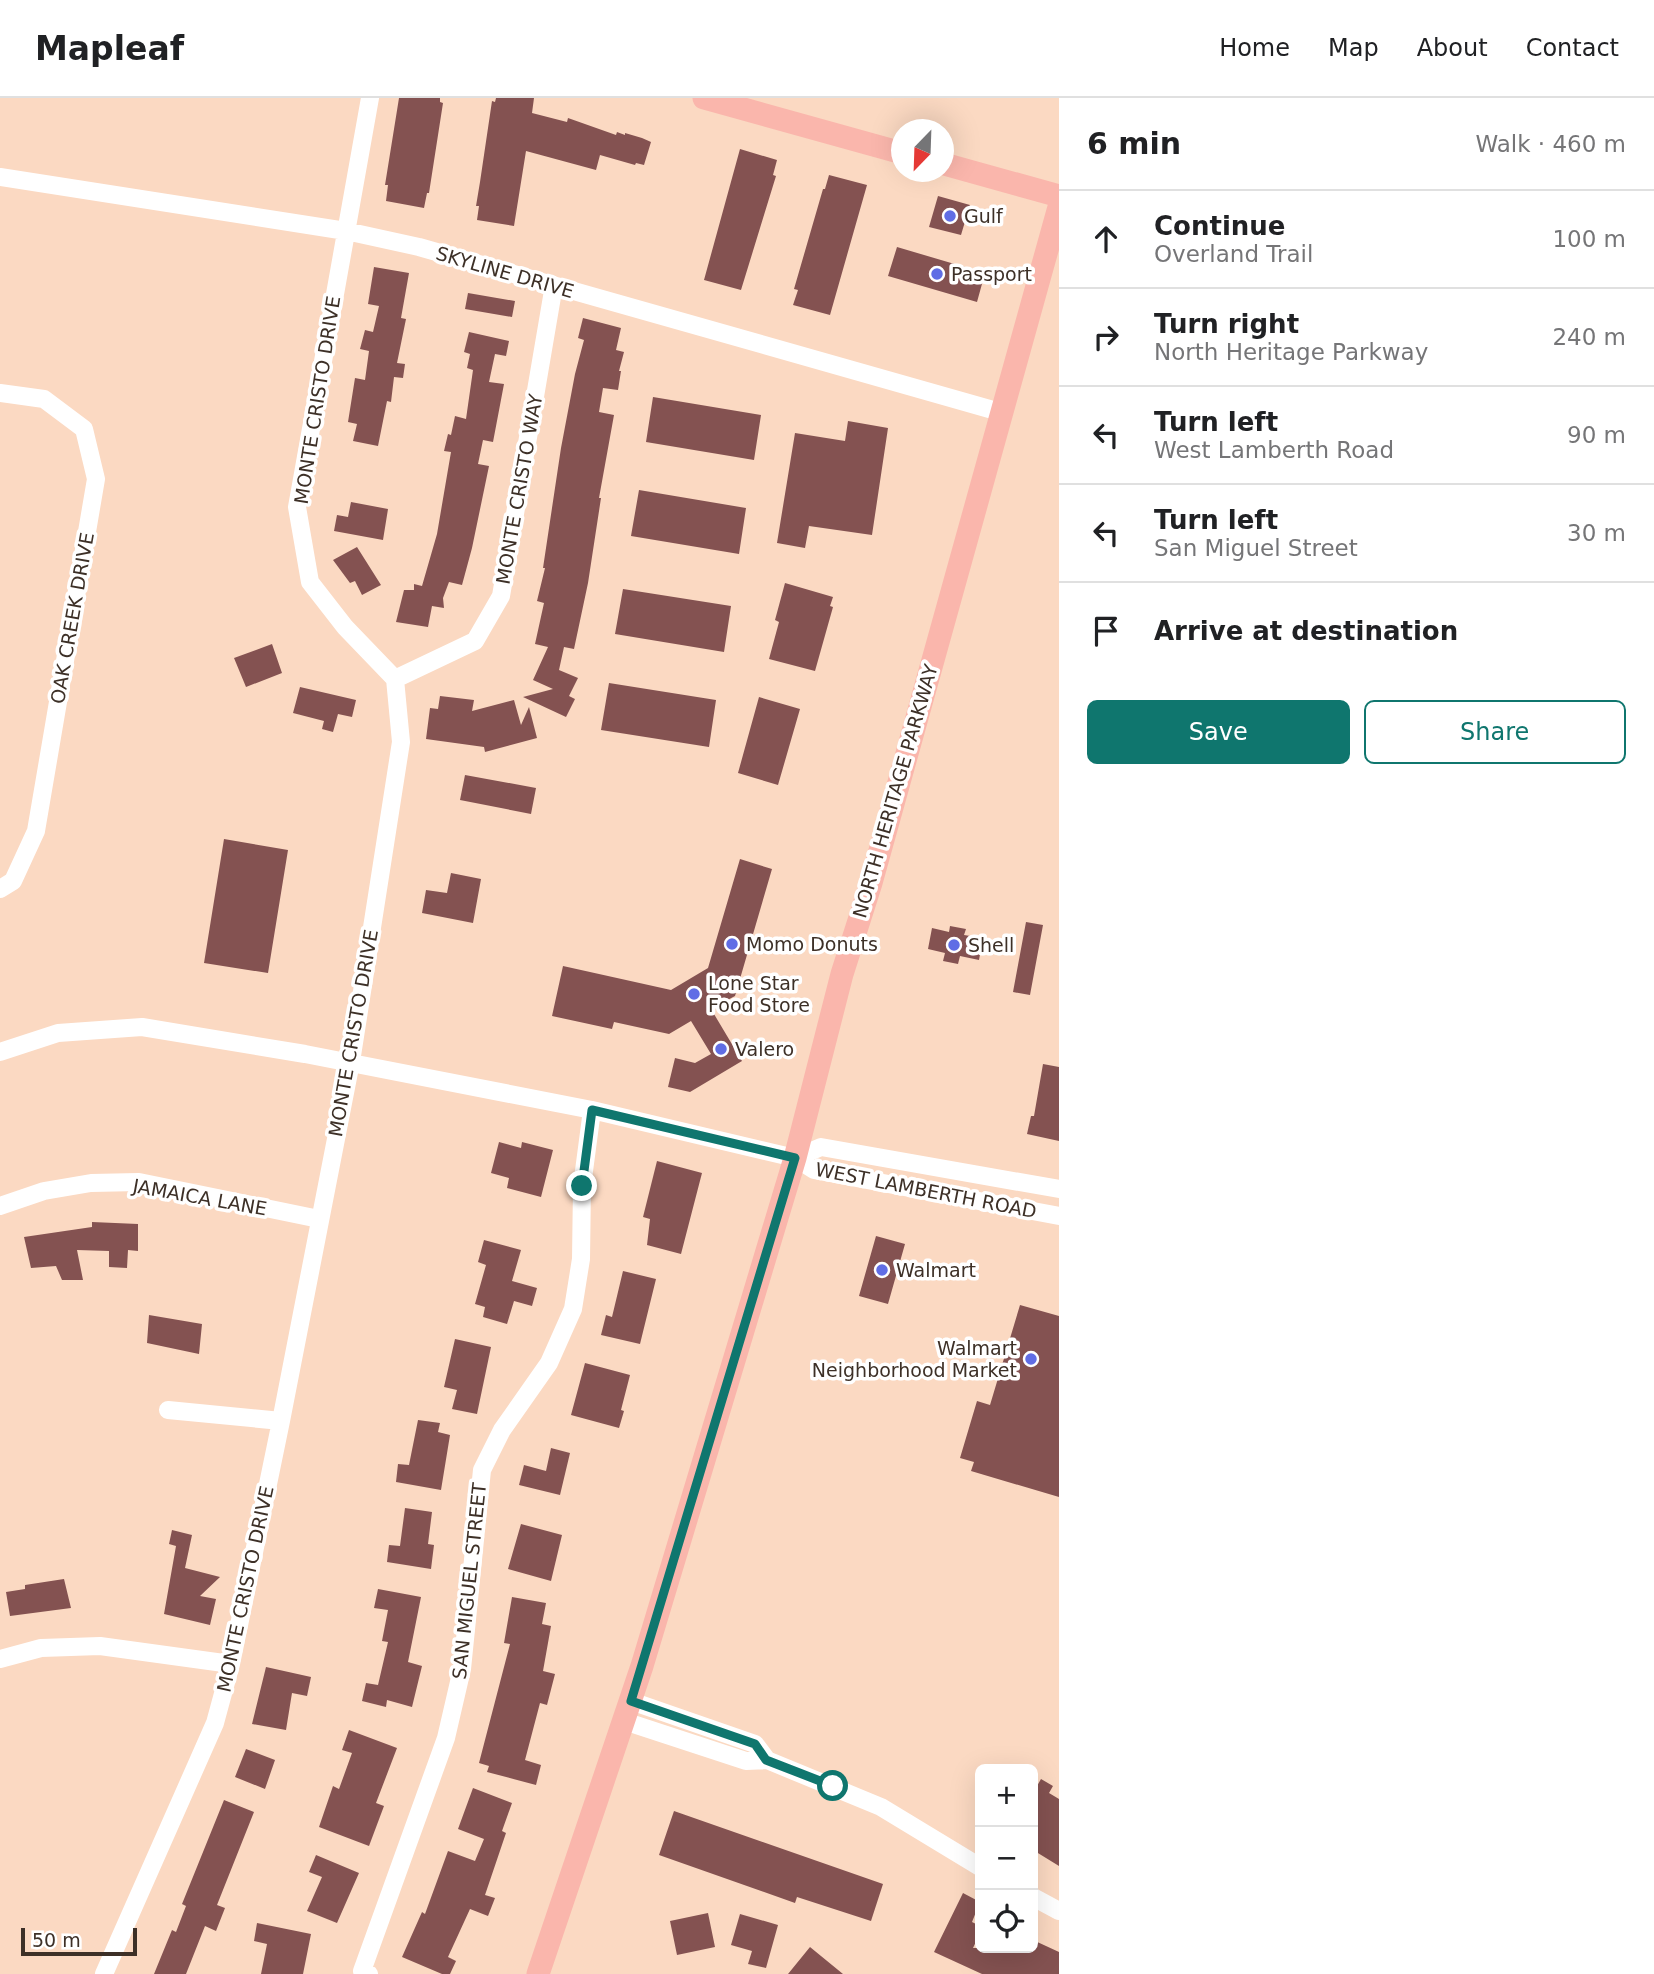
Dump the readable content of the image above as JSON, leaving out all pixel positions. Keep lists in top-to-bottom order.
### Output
{
  "streets": {
    "main road": ["NORTH HERITAGE PARKWAY"],
    "street": [
      "SKYLINE DRIVE",
      "MONTE CRISTO DRIVE",
      "MONTE CRISTO WAY",
      "OAK CREEK DRIVE",
      "WEST LAMBERTH ROAD",
      "JAMAICA LANE",
      "SAN MIGUEL STREET"
    ]
  },
  "crossings": [
    ["SKYLINE DRIVE", "MONTE CRISTO DRIVE"],
    ["SKYLINE DRIVE", "MONTE CRISTO WAY"],
    ["SKYLINE DRIVE", "NORTH HERITAGE PARKWAY"],
    ["MONTE CRISTO DRIVE", "MONTE CRISTO WAY"],
    ["MONTE CRISTO DRIVE", "WEST LAMBERTH ROAD"],
    ["MONTE CRISTO DRIVE", "JAMAICA LANE"],
    ["NORTH HERITAGE PARKWAY", "WEST LAMBERTH ROAD"],
    ["WEST LAMBERTH ROAD", "SAN MIGUEL STREET"]
  ],
  "places": [
    "Gulf",
    "Passport",
    "Momo Donuts",
    "Shell",
    "Lone Star Food Store",
    "Valero",
    "Walmart",
    "Walmart Neighborhood Market"
  ],
  "scale_bar": "50 m",
  "north": "bottom left",
  "page": {
    "header": "Mapleaf",
    "nav": [
      "Home",
      "Map",
      "About",
      "Contact"
    ],
    "heading": ["6 min", "Walk · 460 m"],
    "list": [
      ["Continue", "Overland Trail", "100 m"],
      ["Turn right", "North Heritage Parkway", "240 m"],
      ["Turn left", "West Lamberth Road", "90 m"],
      ["Turn left", "San Miguel Street", "30 m"],
      "Arrive at destination"
    ],
    "buttons": ["Save", "Share"],
    "map_buttons": ["+", "−"],
    "scale": "50 m"
  }
}
